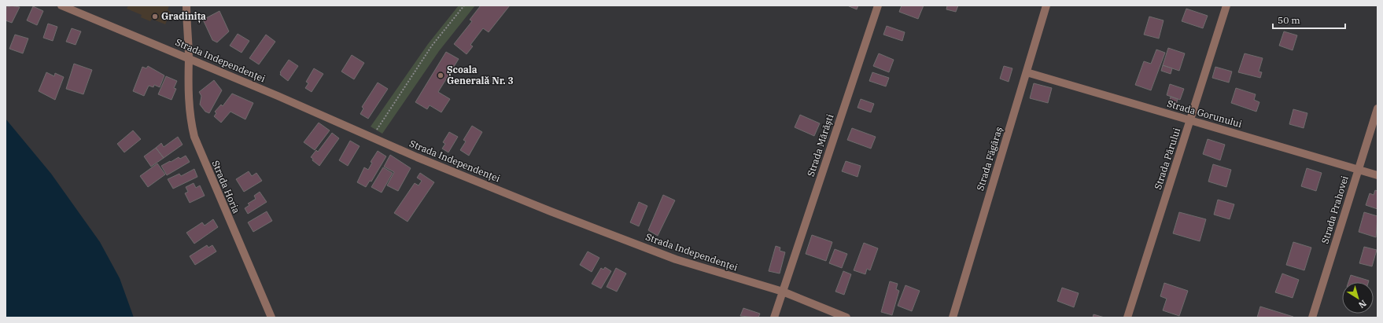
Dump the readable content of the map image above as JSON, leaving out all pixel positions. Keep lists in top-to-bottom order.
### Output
{
  "streets": {
    "street": [
      "Strada Independenței",
      "Strada Gorunului",
      "Strada Mărăști",
      "Strada Făgăraș",
      "Strada Părului",
      "Strada Horia",
      "Strada Prahovei"
    ]
  },
  "crossings": [
    ["Strada Independenței", "Strada Mărăști"],
    ["Strada Independenței", "Strada Horia"],
    ["Strada Gorunului", "Strada Făgăraș"],
    ["Strada Gorunului", "Strada Părului"],
    ["Strada Gorunului", "Strada Prahovei"]
  ],
  "places": ["Gradinița", "Școala Generală Nr. 3"],
  "scale_bar": "50 m",
  "north": "bottom right"
}
